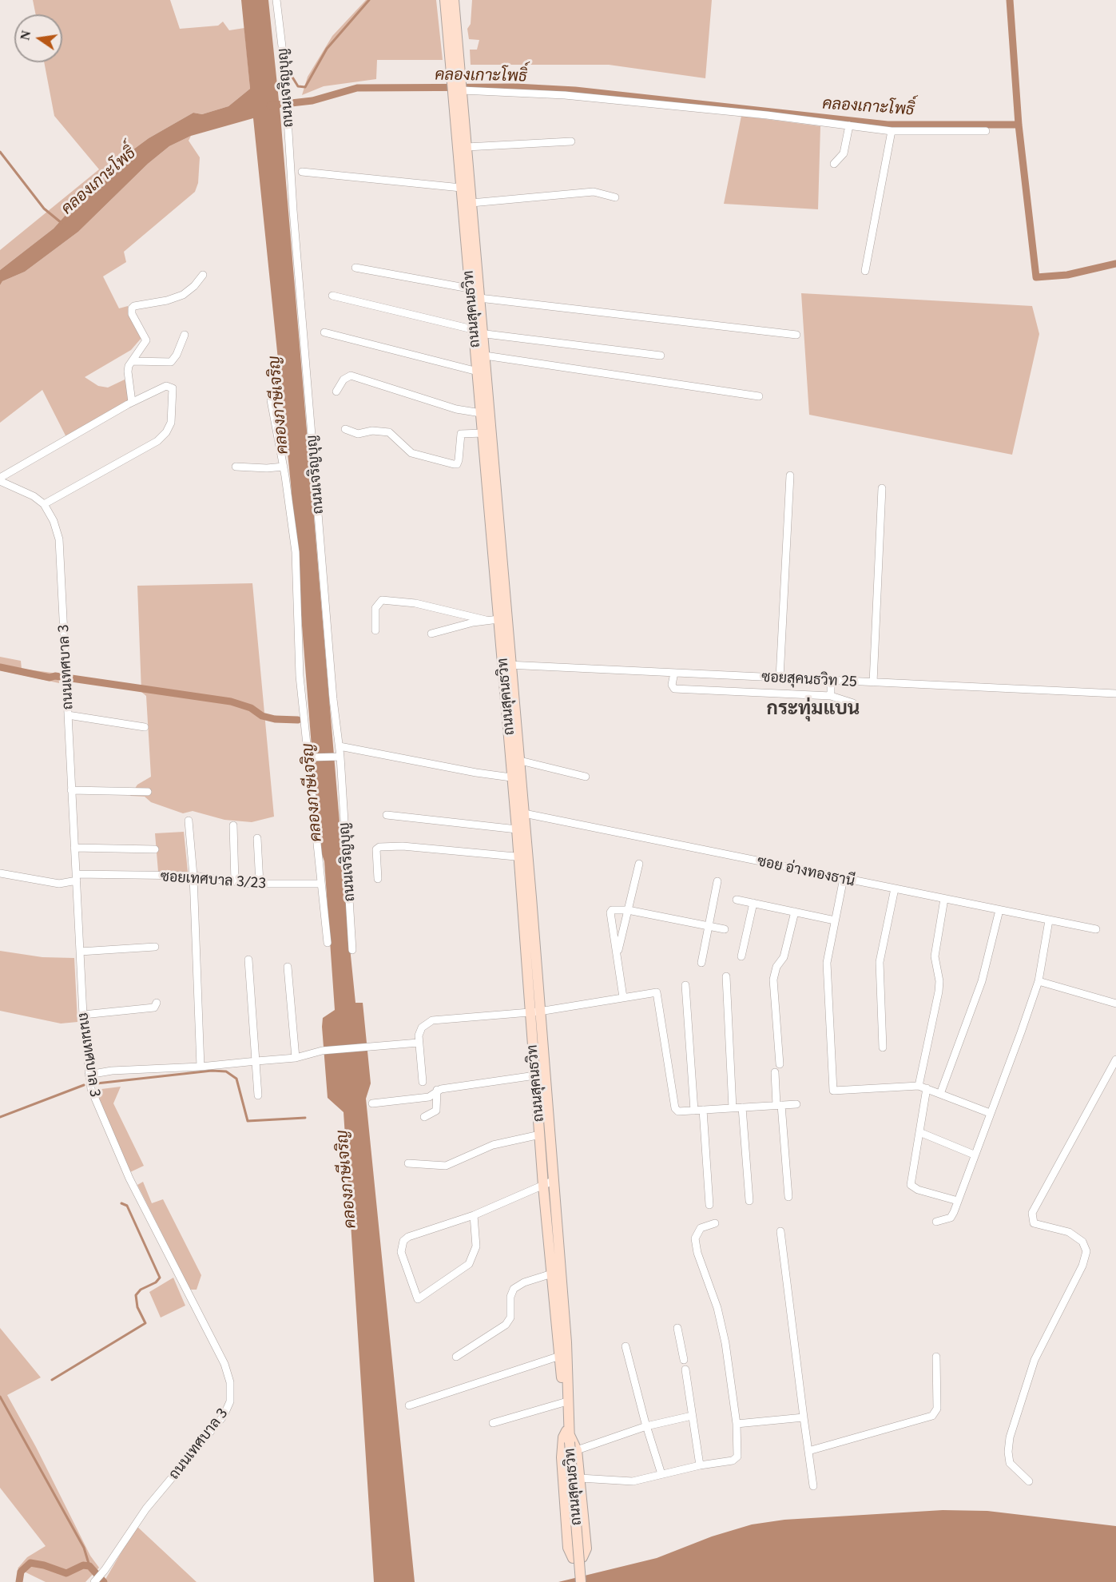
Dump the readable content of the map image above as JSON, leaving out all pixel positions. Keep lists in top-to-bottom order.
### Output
{
  "streets": {
    "main road": ["ถนนสุคนธวิท"],
    "street": [
      "ถนนเจริญบุญ",
      "ถนนเทศบาล 3",
      "ซอยสุคนธวิท 25",
      "ซอย อ่างทองธานี",
      "ซอยเทศบาล 3/23"
    ]
  },
  "crossings": [
    ["ถนนสุคนธวิท", "ซอยสุคนธวิท 25"],
    ["ถนนสุคนธวิท", "ซอย อ่างทองธานี"],
    ["ถนนเทศบาล 3", "ซอยเทศบาล 3/23"]
  ],
  "districts": ["กระทุ่มแบน"],
  "water": ["คลองเกาะโพธิ์", "คลองภาษีเจริญ"],
  "north": "left"
}
